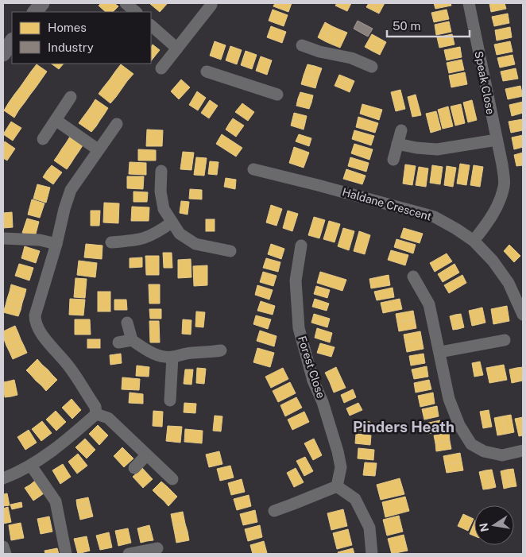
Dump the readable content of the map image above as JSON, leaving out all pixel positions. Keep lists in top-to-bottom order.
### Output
{
  "streets": {
    "street": ["Speak Close", "Haldane Crescent", "Forest Close"]
  },
  "crossings": [
    ["Speak Close", "Haldane Crescent"]
  ],
  "districts": ["Pinders Heath"],
  "legend": ["Homes", "Industry"],
  "scale_bar": "50 m",
  "north": "left"
}
